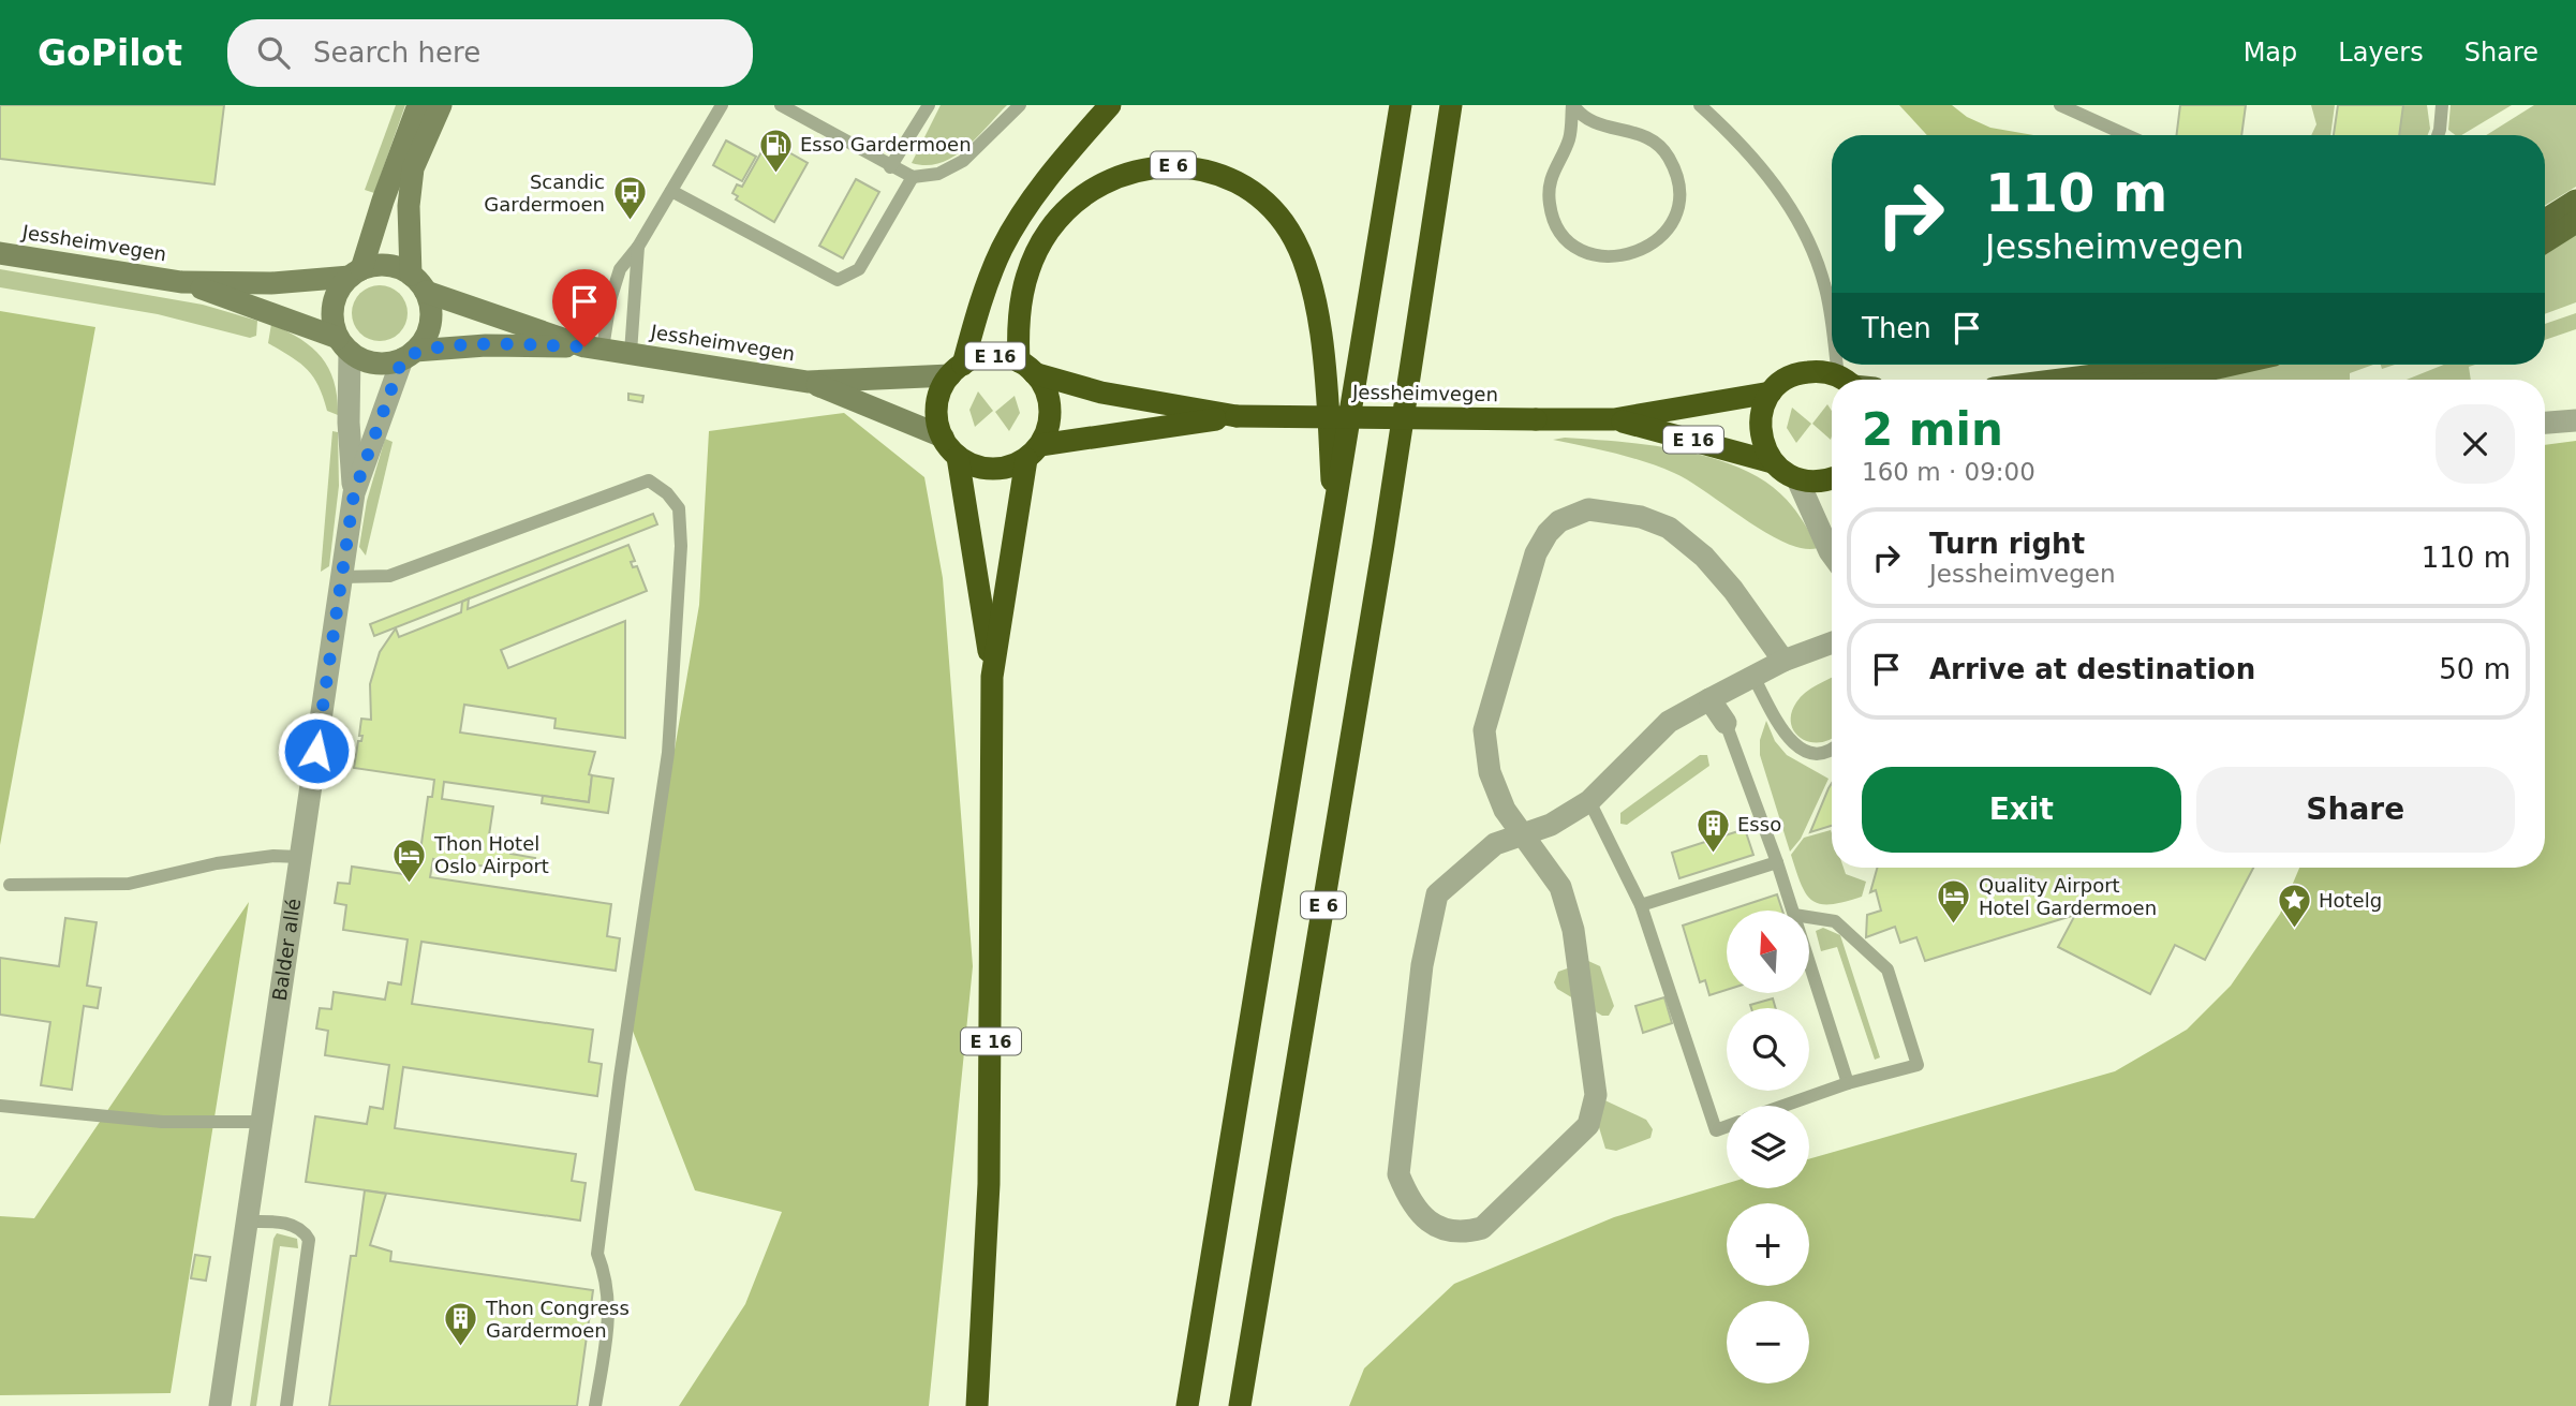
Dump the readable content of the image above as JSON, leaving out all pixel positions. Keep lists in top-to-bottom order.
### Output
{
  "streets": {
    "highway": ["E 6", "Jessheimvegen", "E 16"],
    "street": ["Balder allé"]
  },
  "crossings": [
    ["E 6", "Jessheimvegen"],
    ["E 6", "E 16"],
    ["Jessheimvegen", "E 16"],
    ["Jessheimvegen", "Balder allé"]
  ],
  "places": {
    "fuel station": ["Esso Gardermoen"],
    "bus stop": ["Scandic Gardermoen"],
    "building": ["Esso", "Thon Congress Gardermoen"],
    "hotel": ["Thon Hotel Oslo Airport", "Quality Airport Hotel Gardermoen"],
    "place": ["Hotelg"]
  },
  "north": "top",
  "page": {
    "header": "GoPilot",
    "search": "Search here",
    "nav": ["Map", "Layers", "Share"],
    "turn": ["110 m", "Jessheimvegen"],
    "then": "Then",
    "heading": ["2 min", "160 m · 09:00"],
    "list": [
      {
        "name": "Turn right",
        "note": "Jessheimvegen",
        "value": "110 m"
      },
      {
        "name": "Arrive at destination",
        "value": "50 m"
      }
    ],
    "buttons": ["Exit", "Share"],
    "map_buttons": ["+", "−"]
  }
}
